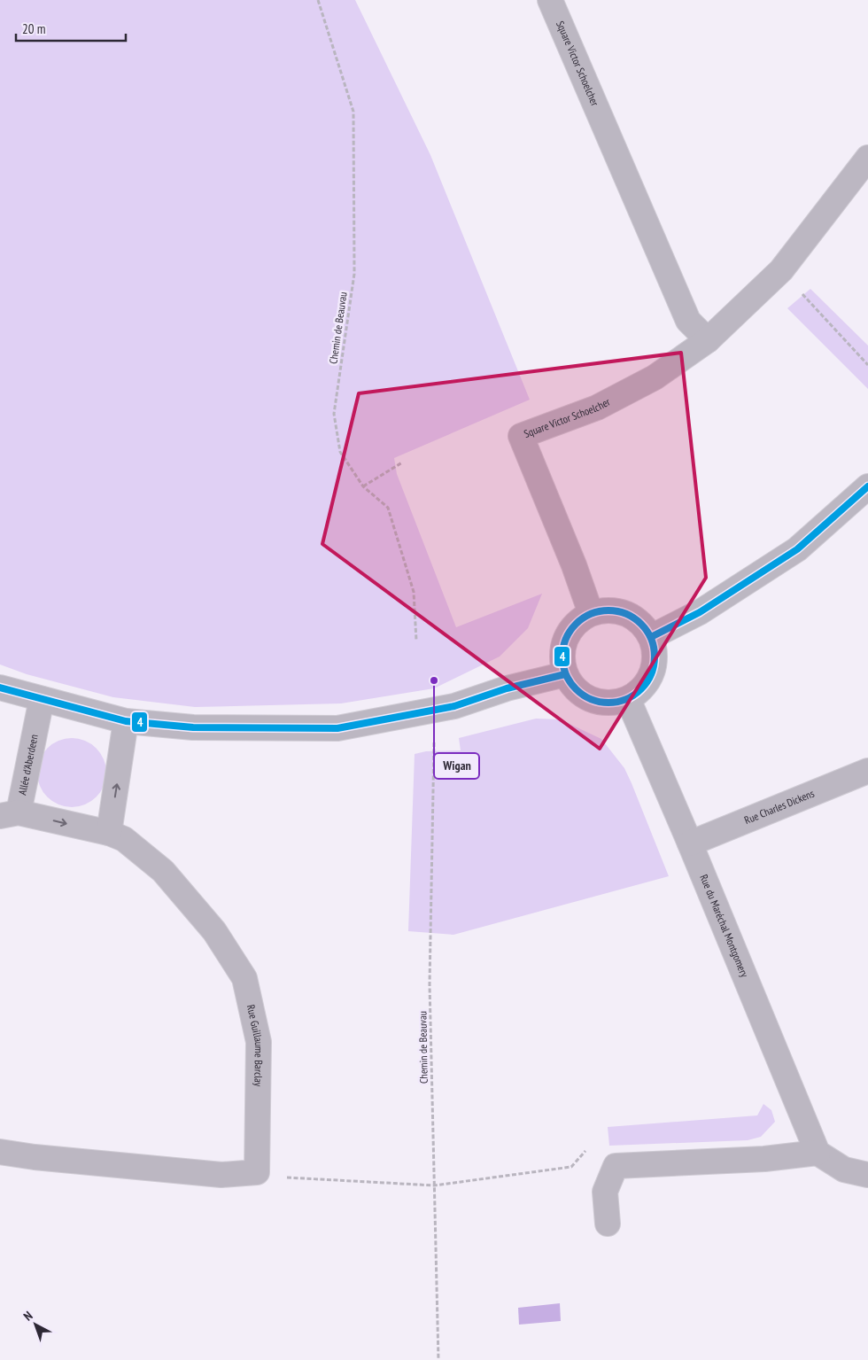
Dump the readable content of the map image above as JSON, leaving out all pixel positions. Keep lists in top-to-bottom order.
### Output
{
  "streets": {
    "street": [
      "Square Victor Schoelcher",
      "Allée d'Aberdeen",
      "Rue Charles Dickens",
      "Rue du Maréchal Montgomery",
      "Rue Guillaume Barclay"
    ],
    "path": ["Chemin de Beauvau"]
  },
  "crossings": [
    ["Square Victor Schoelcher", "Rue du Maréchal Montgomery"],
    ["Rue Charles Dickens", "Rue du Maréchal Montgomery"]
  ],
  "places": ["Wigan"],
  "lines": ["transit line 4"],
  "scale_bar": "20 m",
  "north": "top left"
}
